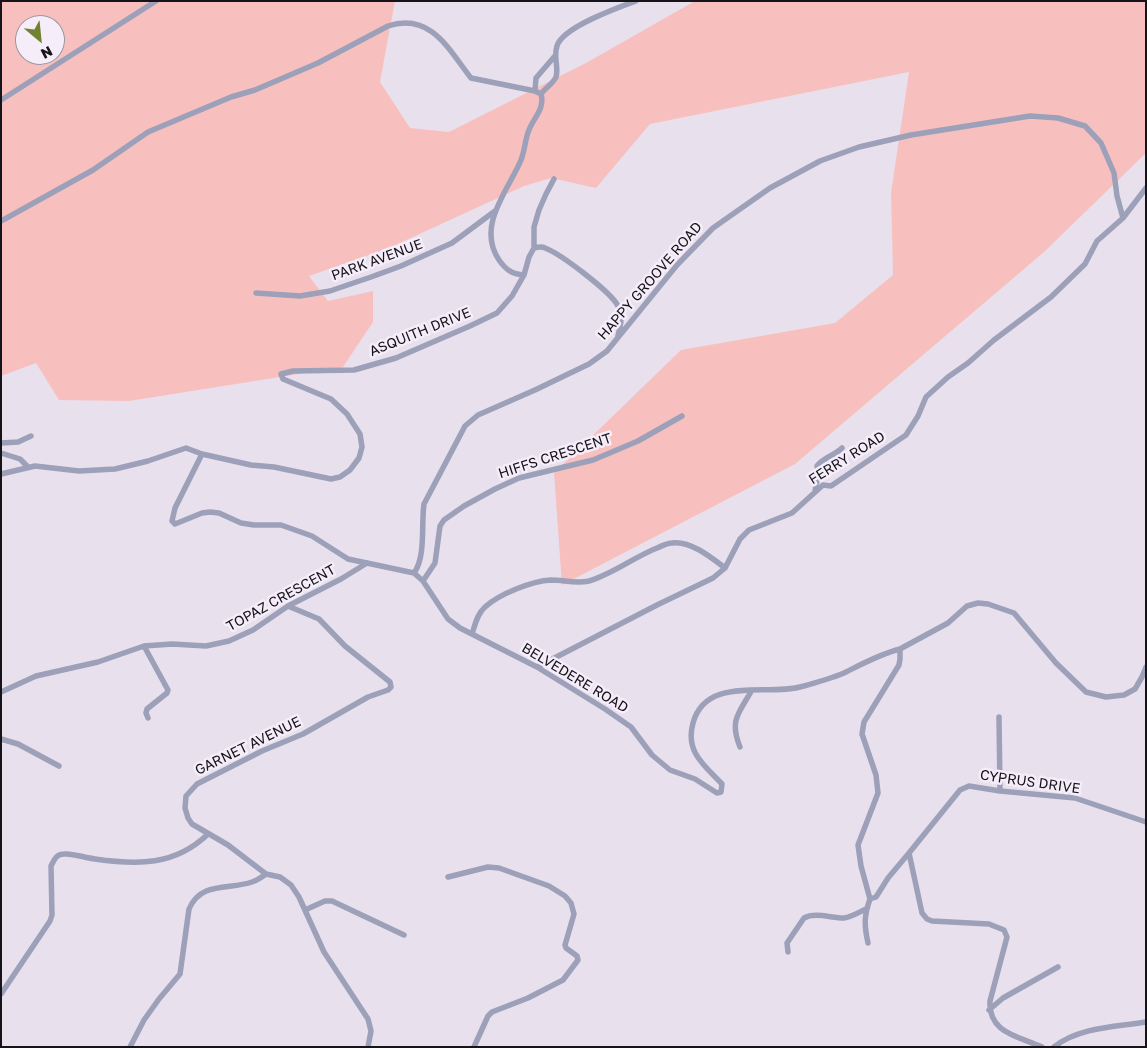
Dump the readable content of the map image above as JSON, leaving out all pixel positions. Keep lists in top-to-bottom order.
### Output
{
  "streets": {
    "street": [
      "PARK AVENUE",
      "HAPPY GROOVE ROAD",
      "ASQUITH DRIVE",
      "HIFFS CRESCENT",
      "FERRY ROAD",
      "TOPAZ CRESCENT",
      "BELVEDERE ROAD",
      "GARNET AVENUE",
      "CYPRUS DRIVE"
    ]
  },
  "crossings": [
    ["HAPPY GROOVE ROAD", "FERRY ROAD"],
    ["HAPPY GROOVE ROAD", "BELVEDERE ROAD"],
    ["ASQUITH DRIVE", "BELVEDERE ROAD"],
    ["HIFFS CRESCENT", "BELVEDERE ROAD"],
    ["FERRY ROAD", "BELVEDERE ROAD"],
    ["TOPAZ CRESCENT", "BELVEDERE ROAD"],
    ["TOPAZ CRESCENT", "GARNET AVENUE"]
  ],
  "north": "bottom right"
}
